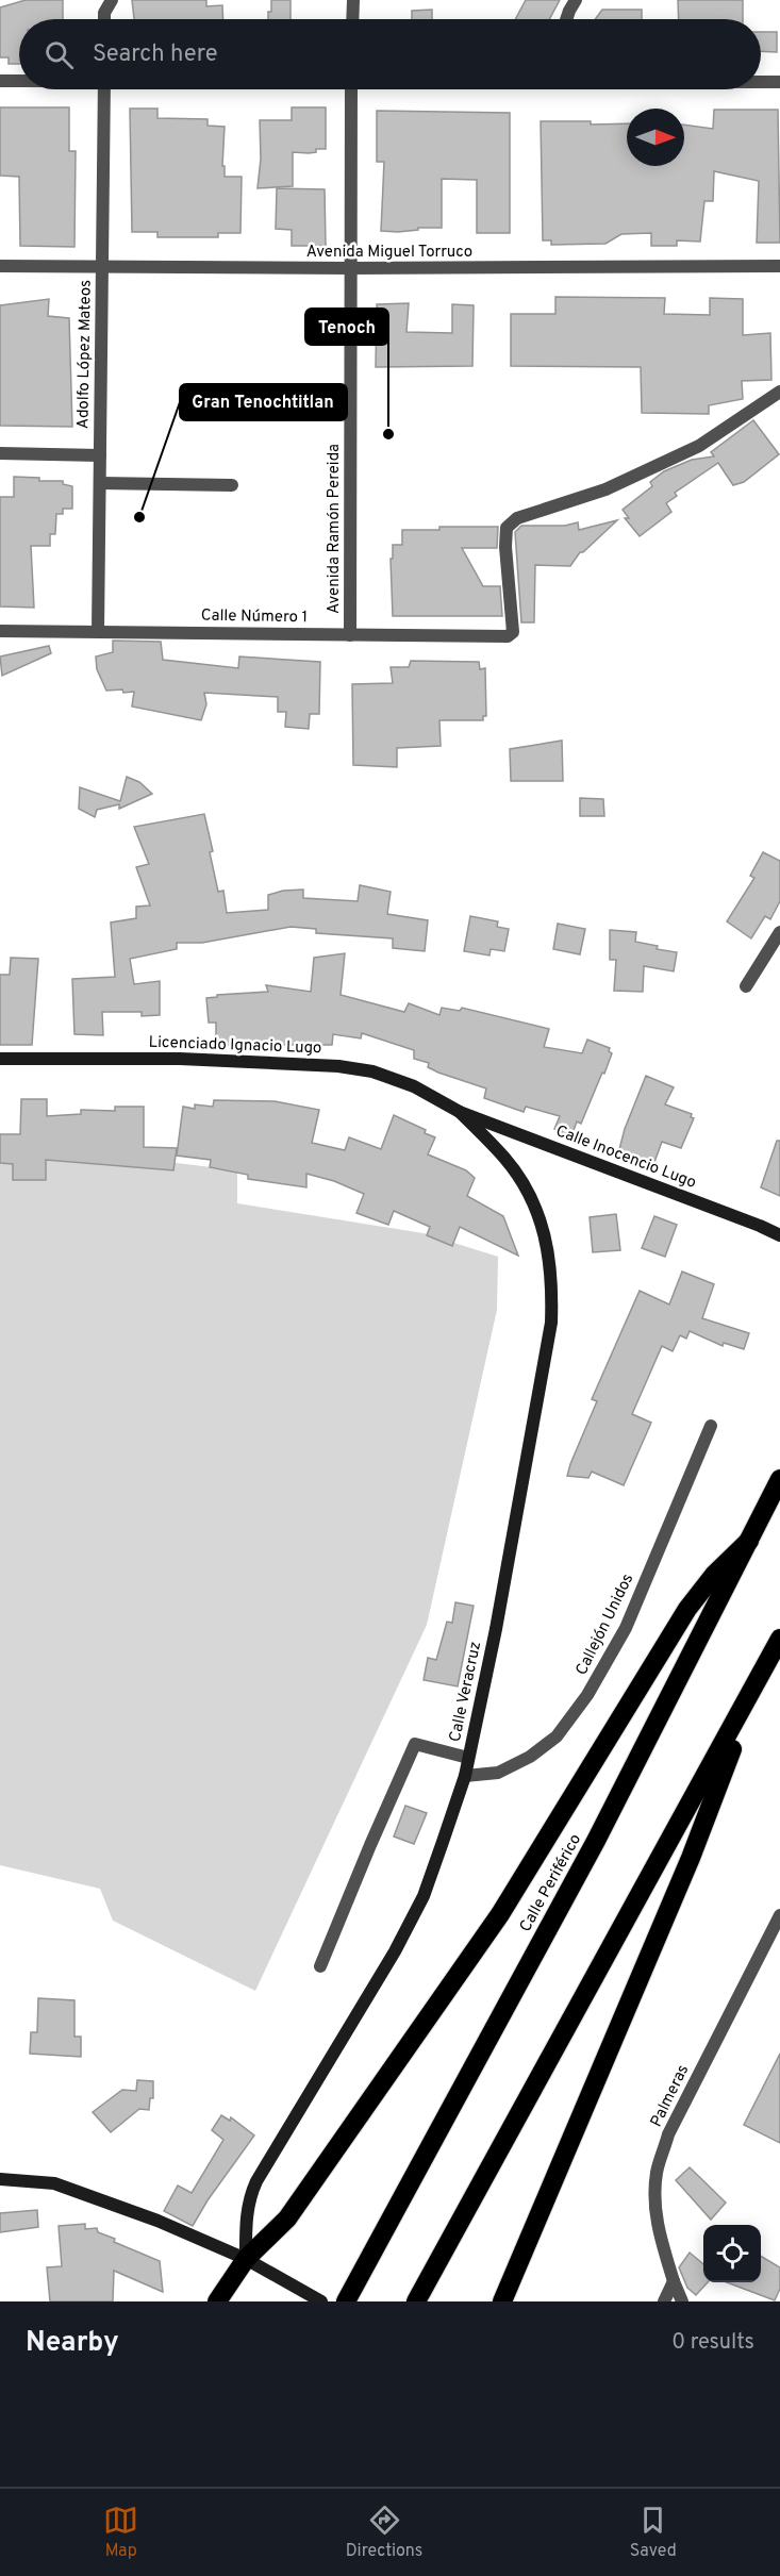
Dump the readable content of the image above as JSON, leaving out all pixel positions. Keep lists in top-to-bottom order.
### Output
{
  "streets": {
    "highway": ["Calle Periférico"],
    "main road": ["Licenciado Ignacio Lugo", "Calle Inocencio Lugo", "Calle Veracruz"],
    "street": [
      "Avenida Miguel Torruco",
      "Adolfo López Mateos",
      "Avenida Ramón Pereida",
      "Calle Número 1",
      "Callejón Unidos",
      "Palmeras"
    ]
  },
  "crossings": [
    ["Avenida Miguel Torruco", "Adolfo López Mateos"],
    ["Avenida Miguel Torruco", "Avenida Ramón Pereida"],
    ["Adolfo López Mateos", "Calle Número 1"],
    ["Avenida Ramón Pereida", "Calle Número 1"],
    ["Licenciado Ignacio Lugo", "Calle Inocencio Lugo"],
    ["Licenciado Ignacio Lugo", "Calle Veracruz"],
    ["Calle Inocencio Lugo", "Calle Veracruz"],
    ["Callejón Unidos", "Calle Veracruz"]
  ],
  "places": ["Tenoch", "Gran Tenochtitlan"],
  "north": "right",
  "page": {
    "search": "Search here",
    "heading": ["Nearby", "0 results"],
    "nav": ["Map", "Directions", "Saved"]
  }
}
